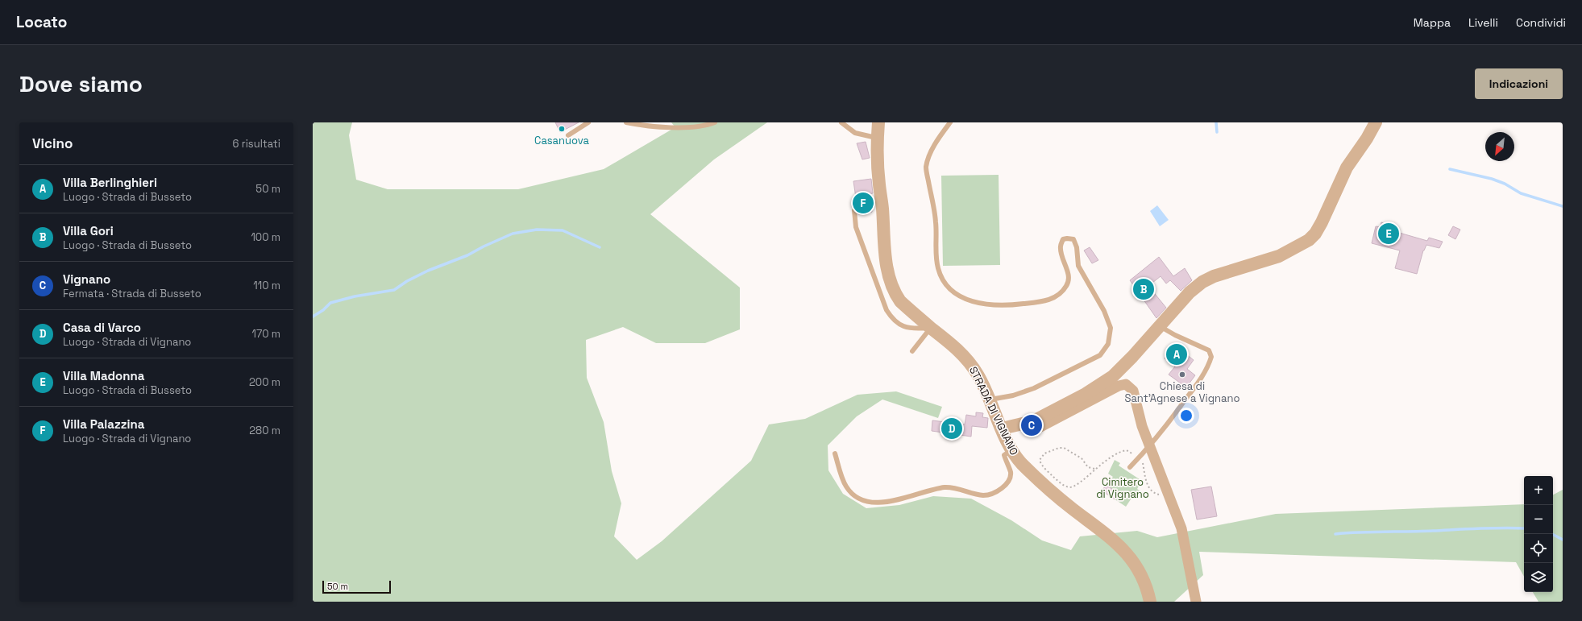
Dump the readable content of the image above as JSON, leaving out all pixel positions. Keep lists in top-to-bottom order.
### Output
{
  "streets": {
    "street": ["STRADA DI VIGNANO"]
  },
  "parks": ["Cimitero di Vignano"],
  "places": ["Casanuova", "Chiesa di Sant'Agnese a Vignano"],
  "scale_bar": "50 m",
  "north": "bottom left",
  "page": {
    "header": "Locato",
    "nav": ["Mappa", "Livelli", "Condividi"],
    "buttons": "Indicazioni",
    "title": "Dove siamo",
    "heading": ["Vicino", "6 risultati"],
    "list": [
      {
        "mark": "A",
        "name": "Villa Berlinghieri",
        "note": "Luogo · Strada di Busseto",
        "value": "50 m"
      },
      {
        "mark": "B",
        "name": "Villa Gori",
        "note": "Luogo · Strada di Busseto",
        "value": "100 m"
      },
      {
        "mark": "C",
        "name": "Vignano",
        "note": "Fermata · Strada di Busseto",
        "value": "110 m"
      },
      {
        "mark": "D",
        "name": "Casa di Varco",
        "note": "Luogo · Strada di Vignano",
        "value": "170 m"
      },
      {
        "mark": "E",
        "name": "Villa Madonna",
        "note": "Luogo · Strada di Busseto",
        "value": "200 m"
      },
      {
        "mark": "F",
        "name": "Villa Palazzina",
        "note": "Luogo · Strada di Vignano",
        "value": "280 m"
      }
    ],
    "pins": [
      "F",
      "E",
      "B",
      "A",
      "C",
      "D"
    ],
    "map_buttons": ["+", "−"],
    "scale": "50 m"
  }
}
